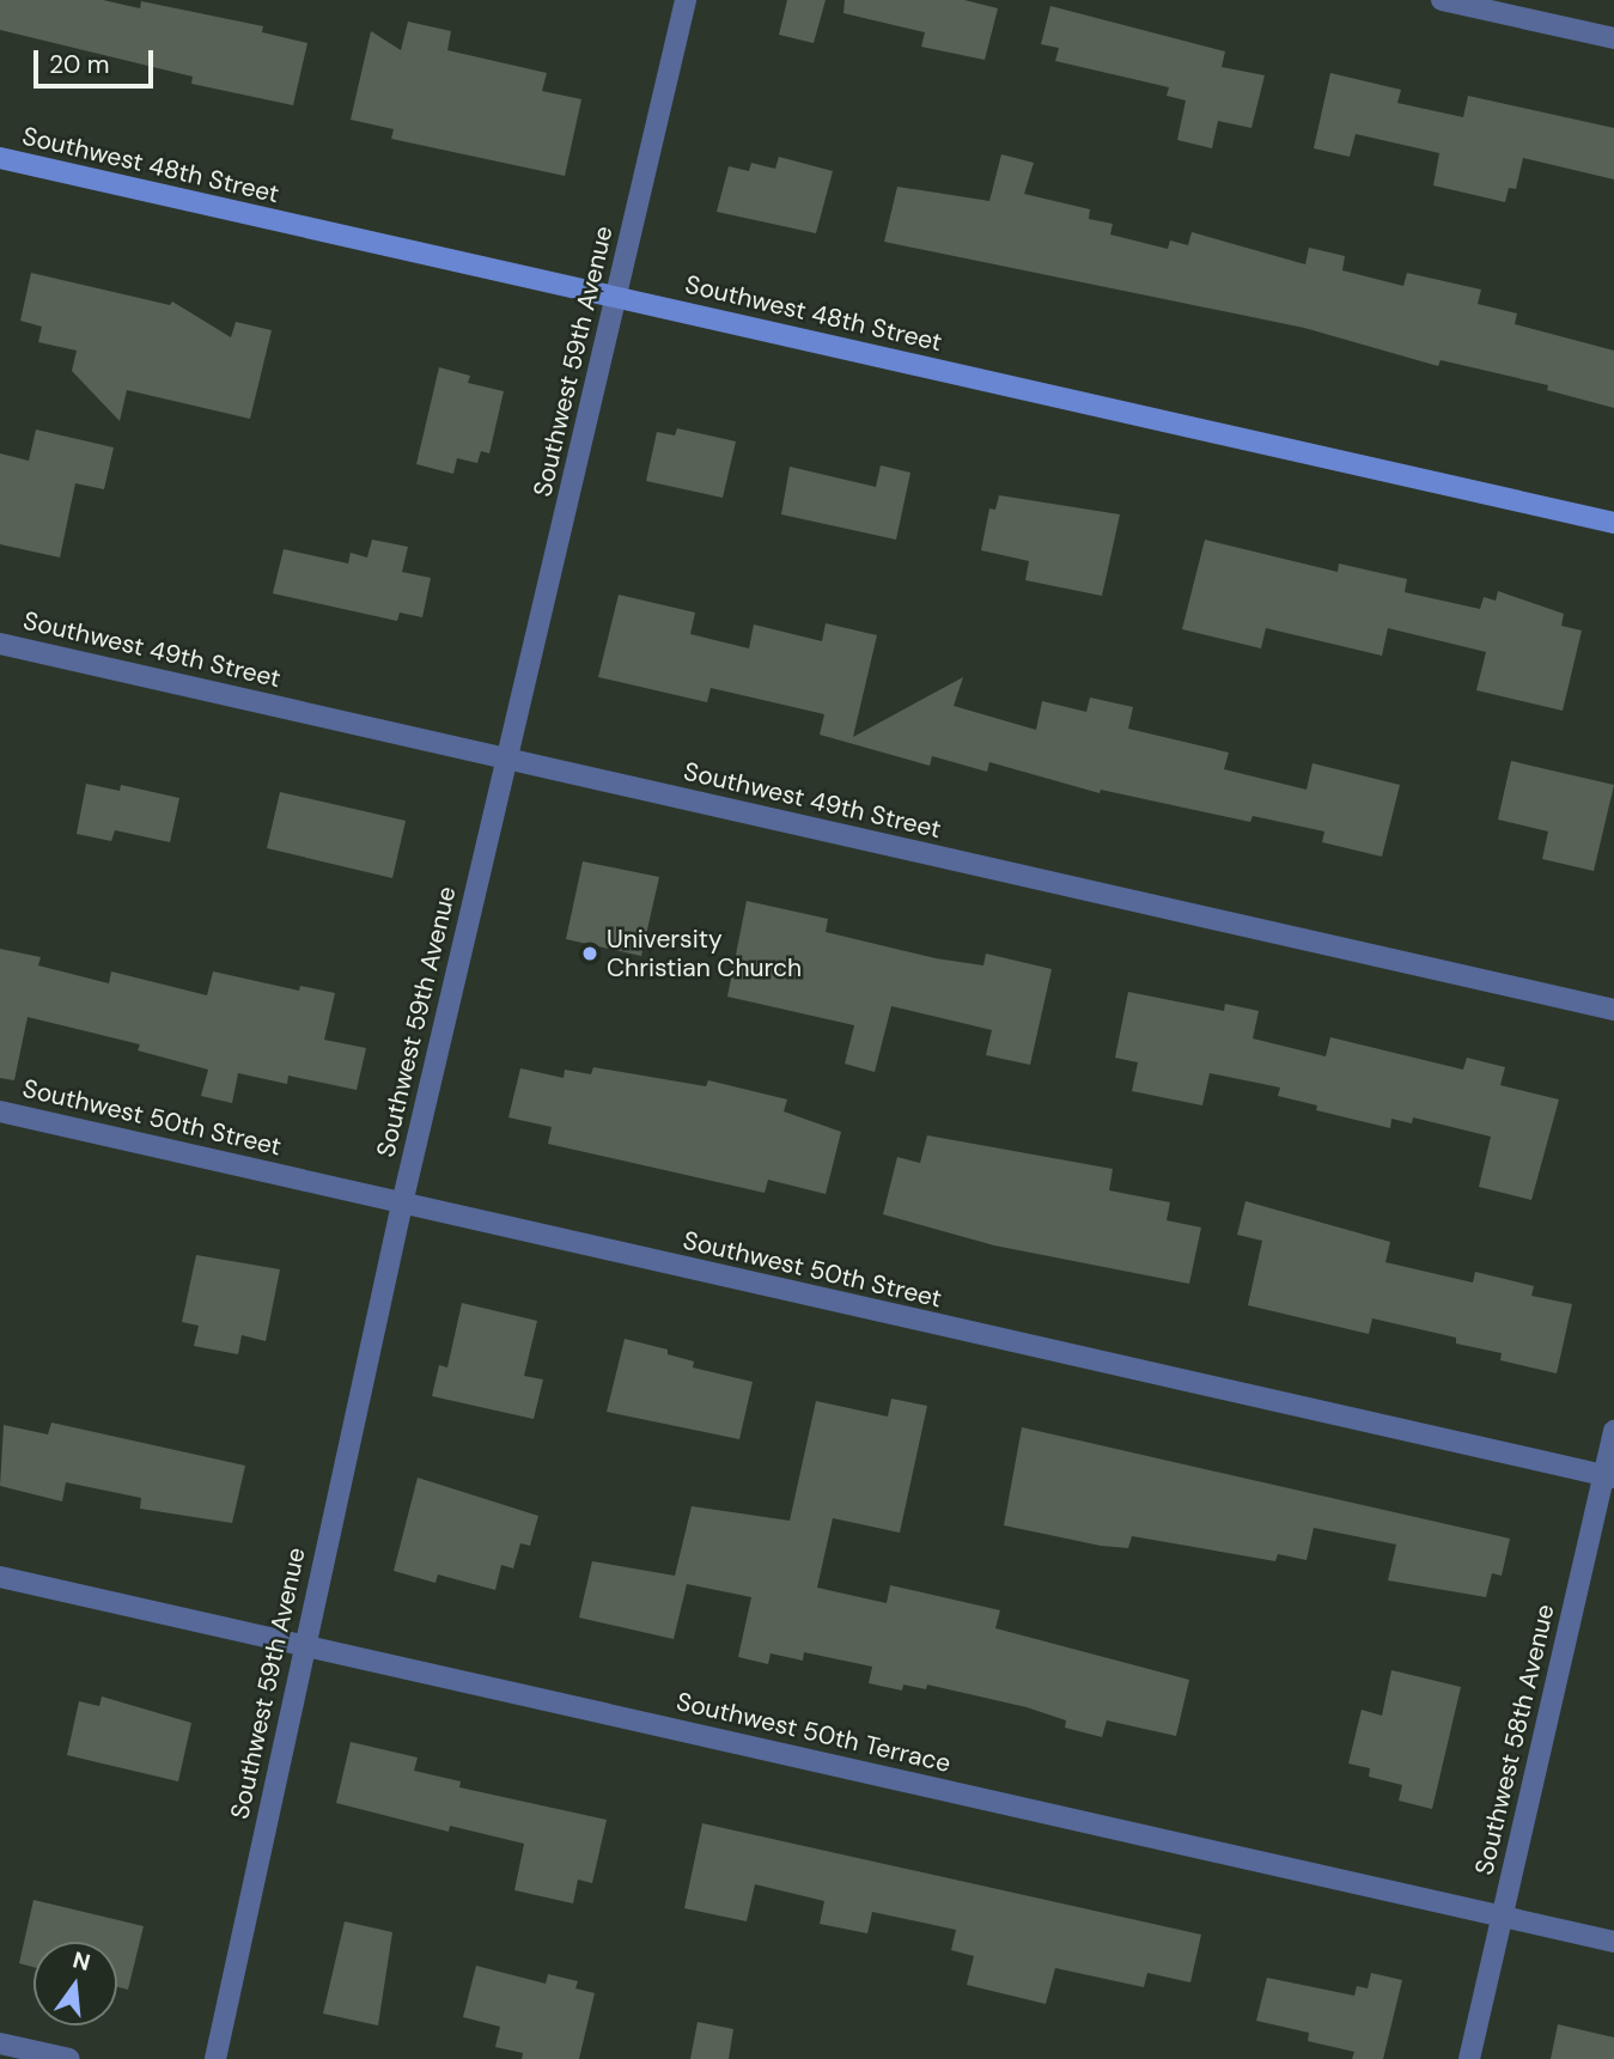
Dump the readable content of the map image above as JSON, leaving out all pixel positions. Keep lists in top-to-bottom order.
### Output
{
  "streets": {
    "street": [
      "Southwest 48th Street",
      "Southwest 59th Avenue",
      "Southwest 49th Street",
      "Southwest 50th Street",
      "Southwest 50th Terrace",
      "Southwest 58th Avenue"
    ]
  },
  "crossings": [
    ["Southwest 48th Street", "Southwest 59th Avenue"],
    ["Southwest 59th Avenue", "Southwest 49th Street"],
    ["Southwest 59th Avenue", "Southwest 50th Street"],
    ["Southwest 59th Avenue", "Southwest 50th Terrace"],
    ["Southwest 50th Street", "Southwest 58th Avenue"],
    ["Southwest 50th Terrace", "Southwest 58th Avenue"]
  ],
  "places": ["University Christian Church"],
  "scale_bar": "20 m",
  "north": "top"
}
